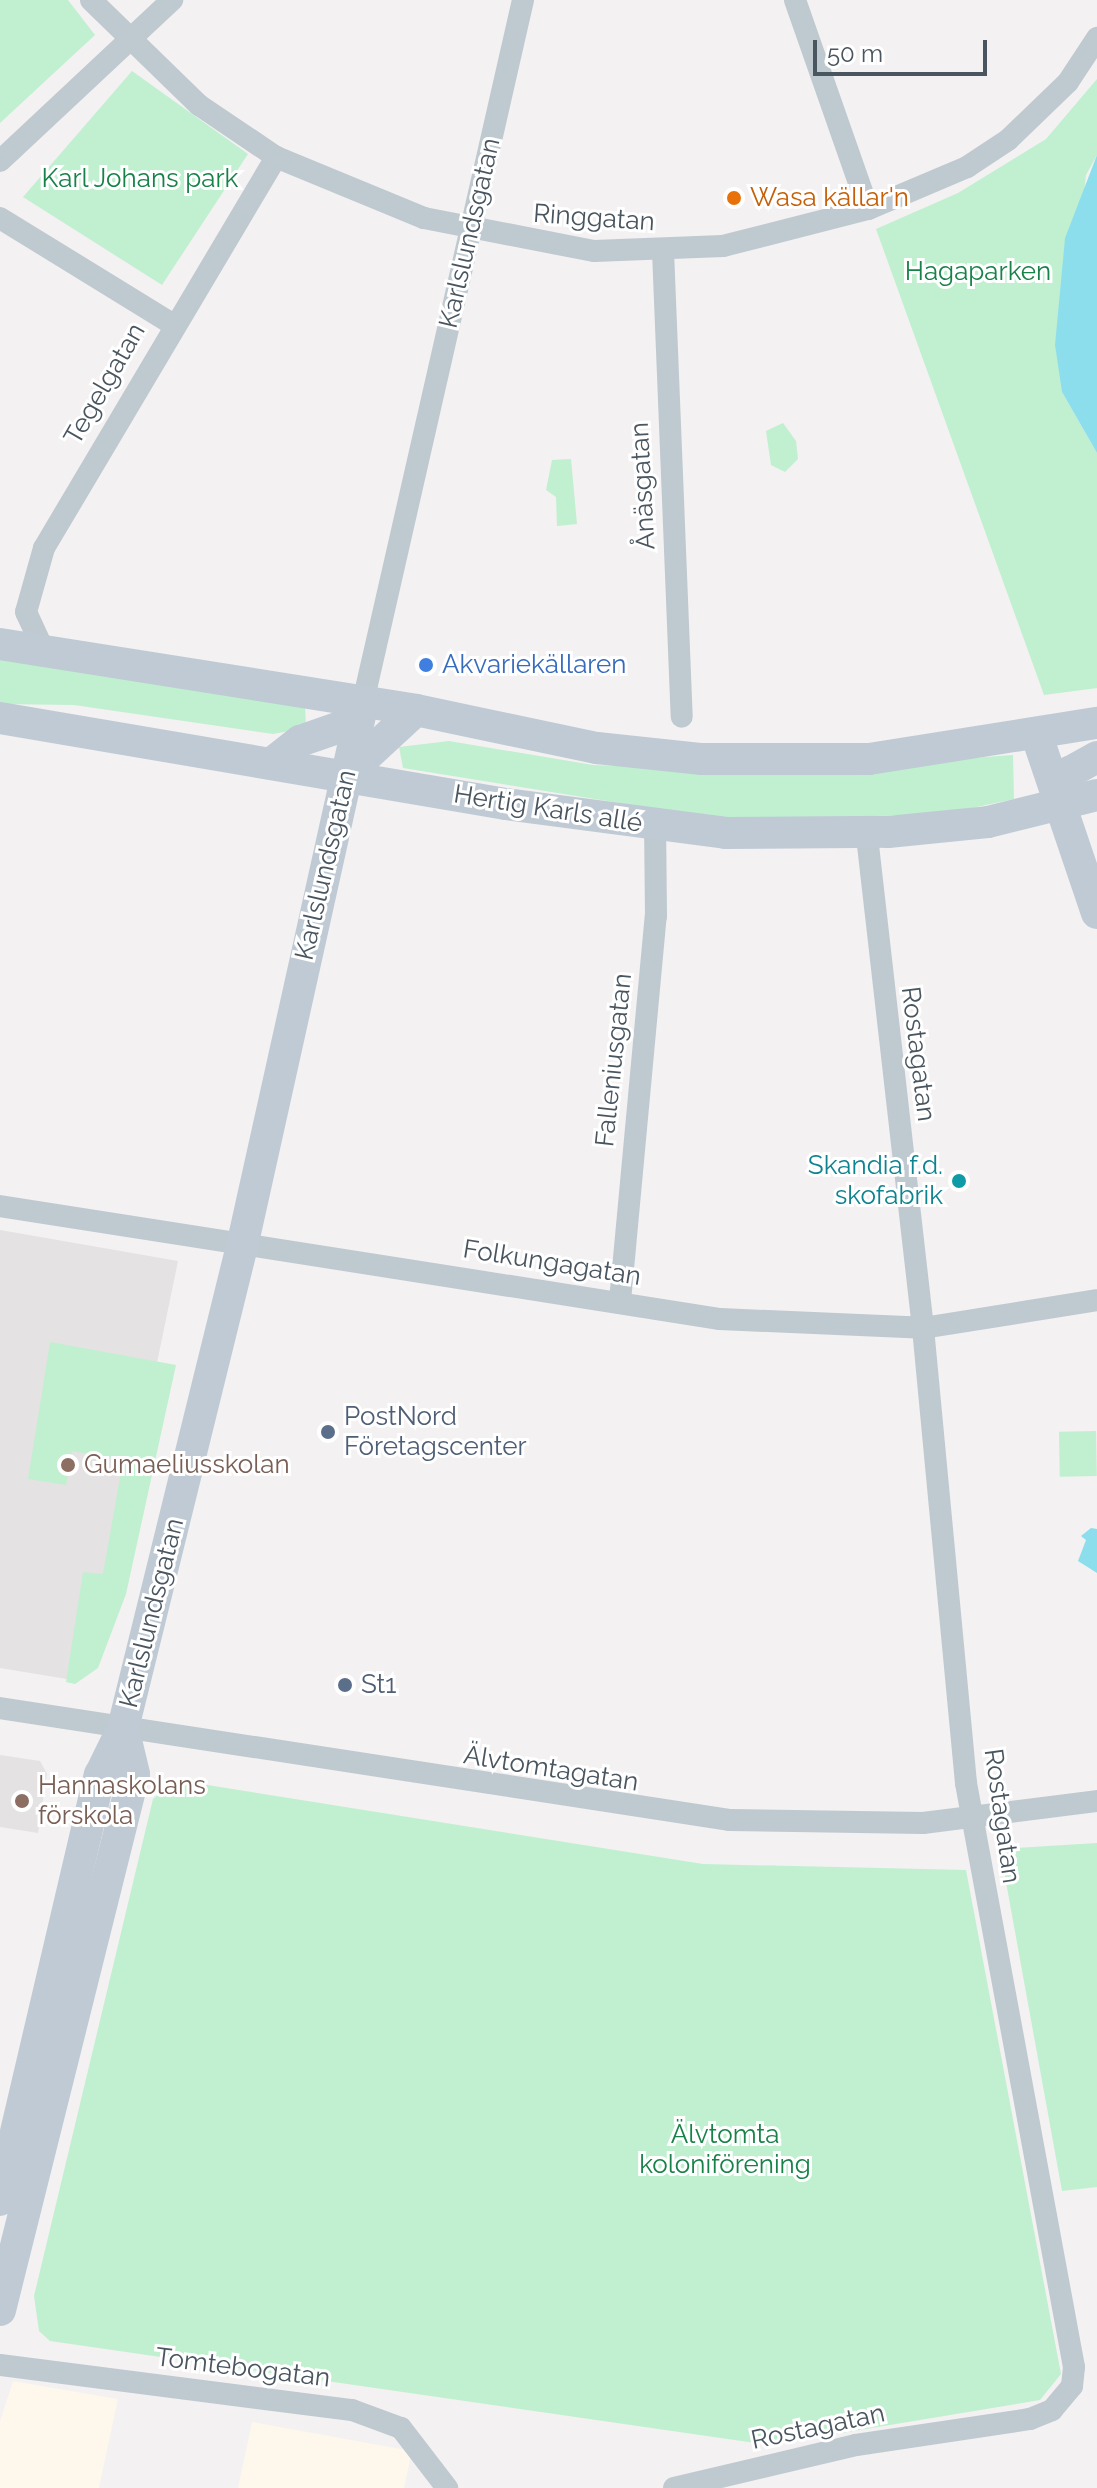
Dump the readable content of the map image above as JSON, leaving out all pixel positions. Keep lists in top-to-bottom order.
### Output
{
  "streets": {
    "main road": ["Karlslundsgatan", "Hertig Karls allé"],
    "street": [
      "Ringgatan",
      "Tegelgatan",
      "Ånäsgatan",
      "Rostagatan",
      "Falleniusgatan",
      "Folkungagatan",
      "Älvtomtagatan",
      "Tomtebogatan"
    ]
  },
  "crossings": [
    ["Ringgatan", "Karlslundsgatan"],
    ["Ringgatan", "Tegelgatan"],
    ["Ringgatan", "Ånäsgatan"],
    ["Karlslundsgatan", "Hertig Karls allé"],
    ["Karlslundsgatan", "Folkungagatan"],
    ["Karlslundsgatan", "Älvtomtagatan"],
    ["Hertig Karls allé", "Rostagatan"],
    ["Hertig Karls allé", "Falleniusgatan"],
    ["Rostagatan", "Folkungagatan"],
    ["Rostagatan", "Älvtomtagatan"],
    ["Falleniusgatan", "Folkungagatan"]
  ],
  "parks": ["Karl Johans park", "Hagaparken", "Älvtomta koloniförening"],
  "places": [
    "Wasa källar'n",
    "Akvariekällaren",
    "Skandia f.d. skofabrik",
    "PostNord Företagscenter",
    "Gumaeliusskolan",
    "St1",
    "Hannaskolans förskola"
  ],
  "scale_bar": "50 m"
}
